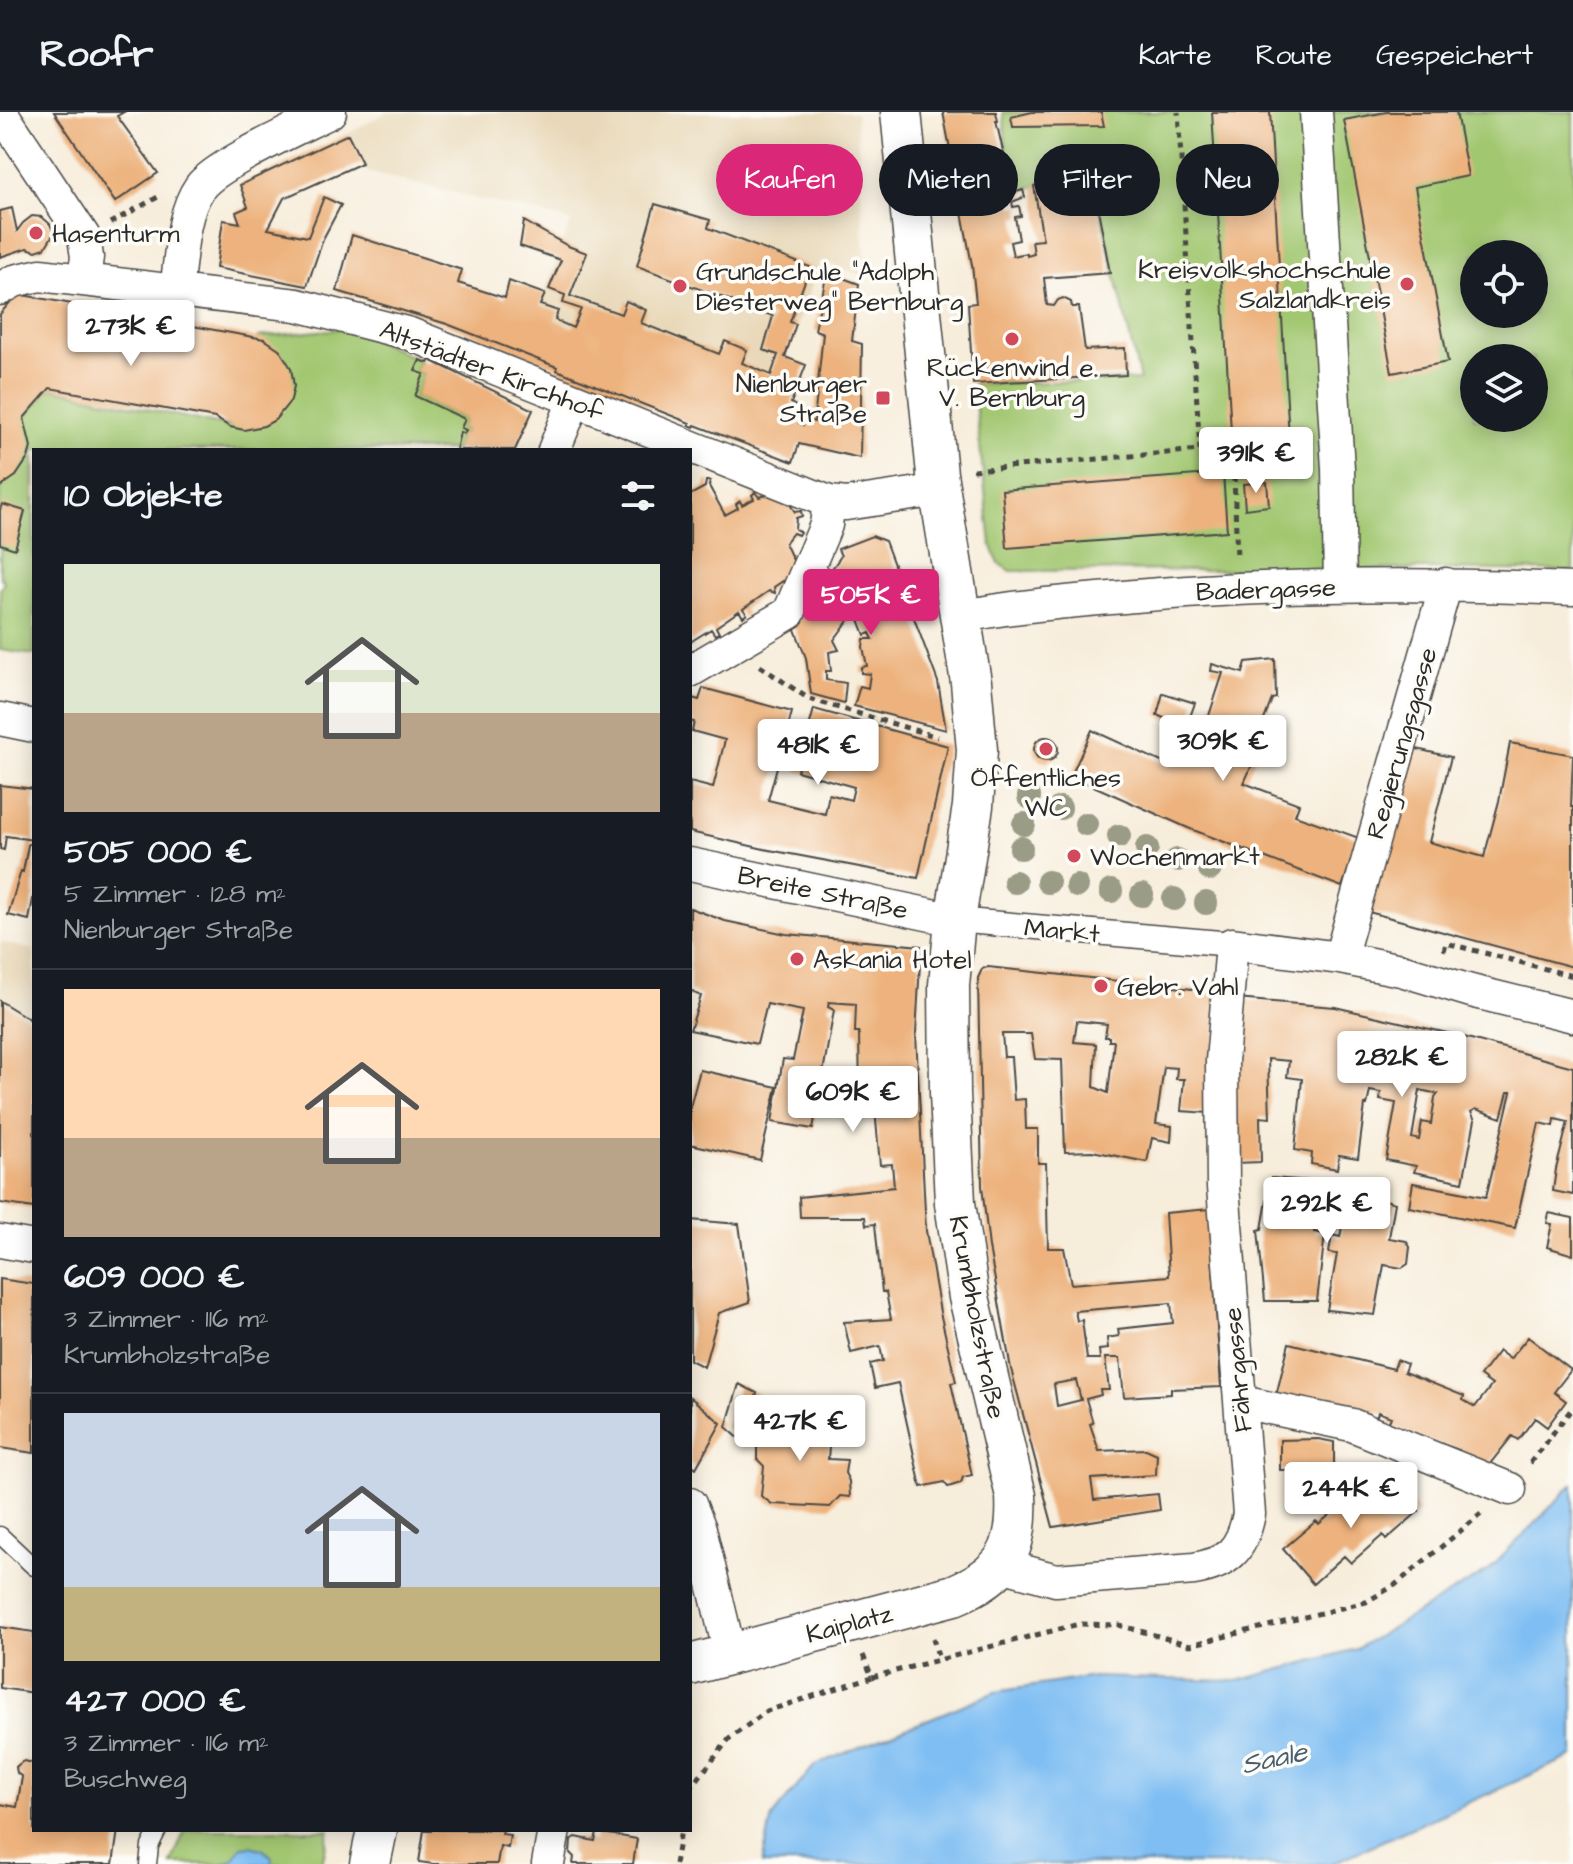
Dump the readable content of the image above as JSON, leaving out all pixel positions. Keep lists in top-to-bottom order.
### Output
{
  "streets": {
    "street": [
      "Altstädter Kirchhof",
      "Badergasse",
      "Regierungsgasse",
      "Breite Straße",
      "Markt",
      "Krumbholzstraße",
      "Fährgasse",
      "Kaiplatz"
    ]
  },
  "crossings": [
    ["Badergasse", "Regierungsgasse"],
    ["Regierungsgasse", "Markt"],
    ["Breite Straße", "Markt"],
    ["Breite Straße", "Krumbholzstraße"],
    ["Markt", "Krumbholzstraße"],
    ["Markt", "Fährgasse"],
    ["Krumbholzstraße", "Fährgasse"],
    ["Krumbholzstraße", "Kaiplatz"],
    ["Fährgasse", "Kaiplatz"]
  ],
  "water": ["Saale"],
  "places": {
    "other": [
      "Hasenturm",
      "Kreisvolkshochschule Salzlandkreis",
      "Grundschule \"Adolph Diesterweg\" Bernburg",
      "Rückenwind e. V. Bernburg",
      "Öffentliches WC",
      "Wochenmarkt",
      "Askania Hotel",
      "Gebr. Vahl"
    ],
    "transit": ["Nienburger Straße"]
  },
  "page": {
    "header": "Roofr",
    "nav": ["Karte", "Route", "Gespeichert"],
    "chip": [
      "Kaufen",
      "Mieten",
      "Filter",
      "Neu"
    ],
    "price": [
      "273K €",
      "391K €",
      "505K €",
      "309K €",
      "481K €",
      "282K €",
      "609K €",
      "292K €",
      "427K €",
      "244K €"
    ],
    "heading": "10 Objekte",
    "list": [
      {
        "name": "505 000 €",
        "note": "5 Zimmer · 128 m² · Nienburger Straße"
      },
      {
        "name": "609 000 €",
        "note": "3 Zimmer · 116 m² · Krumbholzstraße"
      },
      {
        "name": "427 000 €",
        "note": "3 Zimmer · 116 m² · Buschweg"
      }
    ]
  }
}
